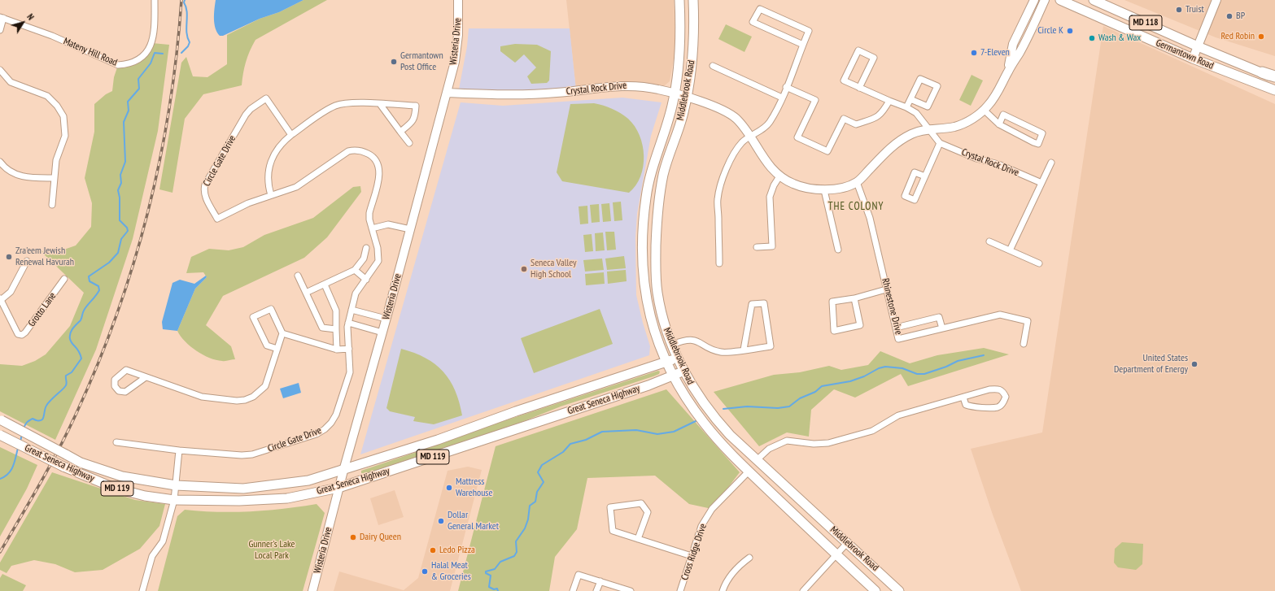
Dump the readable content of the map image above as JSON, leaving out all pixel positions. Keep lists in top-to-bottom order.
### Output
{
  "streets": {
    "main road": [
      "MD 118",
      "Germantown Road",
      "Middlebrook Road",
      "Great Seneca Highway",
      "MD 119"
    ],
    "street": [
      "Wisteria Drive",
      "Mateny Hill Road",
      "Crystal Rock Drive",
      "Circle Gate Drive",
      "Rhinestone Drive",
      "Grotto Lane",
      "Cross Ridge Drive"
    ]
  },
  "crossings": [
    ["Wisteria Drive", "Crystal Rock Drive"],
    ["Wisteria Drive", "Great Seneca Highway"],
    ["Crystal Rock Drive", "Middlebrook Road"],
    ["Crystal Rock Drive", "Rhinestone Drive"],
    ["Middlebrook Road", "Great Seneca Highway"],
    ["Middlebrook Road", "Cross Ridge Drive"]
  ],
  "districts": ["THE COLONY"],
  "parks": ["Gunner's Lake Local Park"],
  "places": [
    "Truist",
    "BP",
    "Circle K",
    "Red Robin",
    "Wash & Wax",
    "7-Eleven",
    "Germantown Post Office",
    "Zra'eem Jewish Renewal Havurah",
    "Seneca Valley High School",
    "United States Department of Energy",
    "Mattress Warehouse",
    "Dollar General Market",
    "Dairy Queen",
    "Ledo Pizza",
    "Halal Meat & Groceries"
  ],
  "north": "top right"
}
